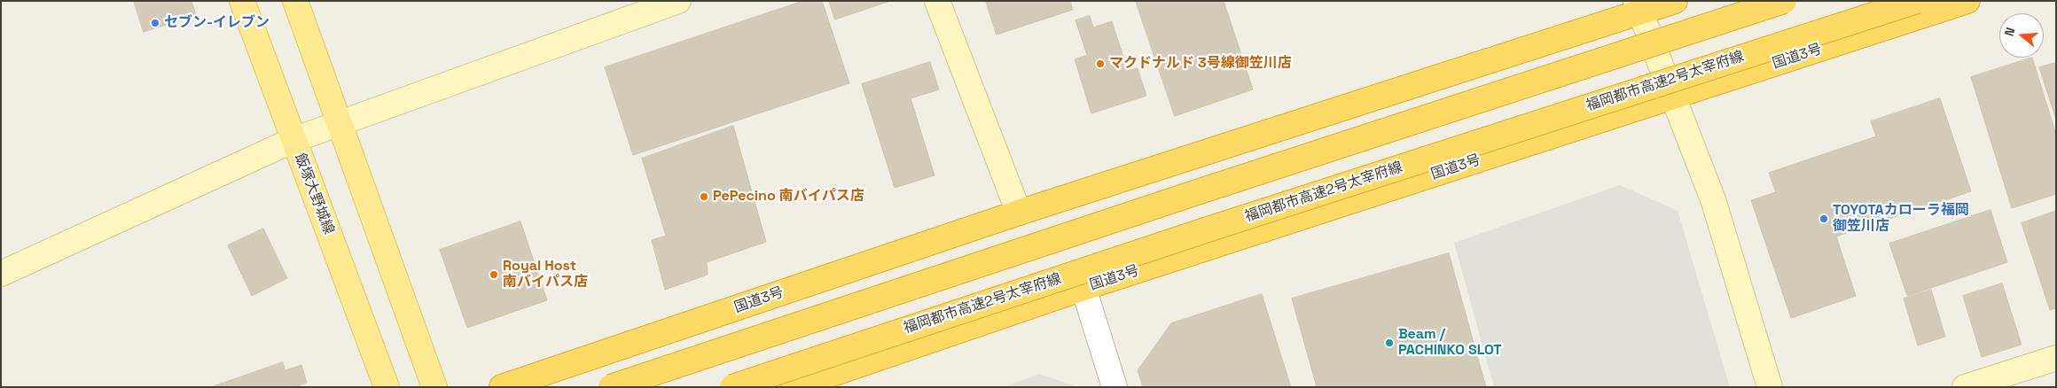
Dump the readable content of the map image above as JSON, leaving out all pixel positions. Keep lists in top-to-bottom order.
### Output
{
  "streets": {
    "highway": ["国道3号", "福岡都市高速2号太宰府線"],
    "main road": ["飯塚大野城線"]
  },
  "places": [
    "セブン-イレブン",
    "マクドナルド 3号線御笠川店",
    "PePecino 南バイパス店",
    "TOYOTAカローラ福岡 御笠川店",
    "Royal Host 南バイパス店",
    "Beam / PACHINKO SLOT"
  ],
  "north": "left"
}
